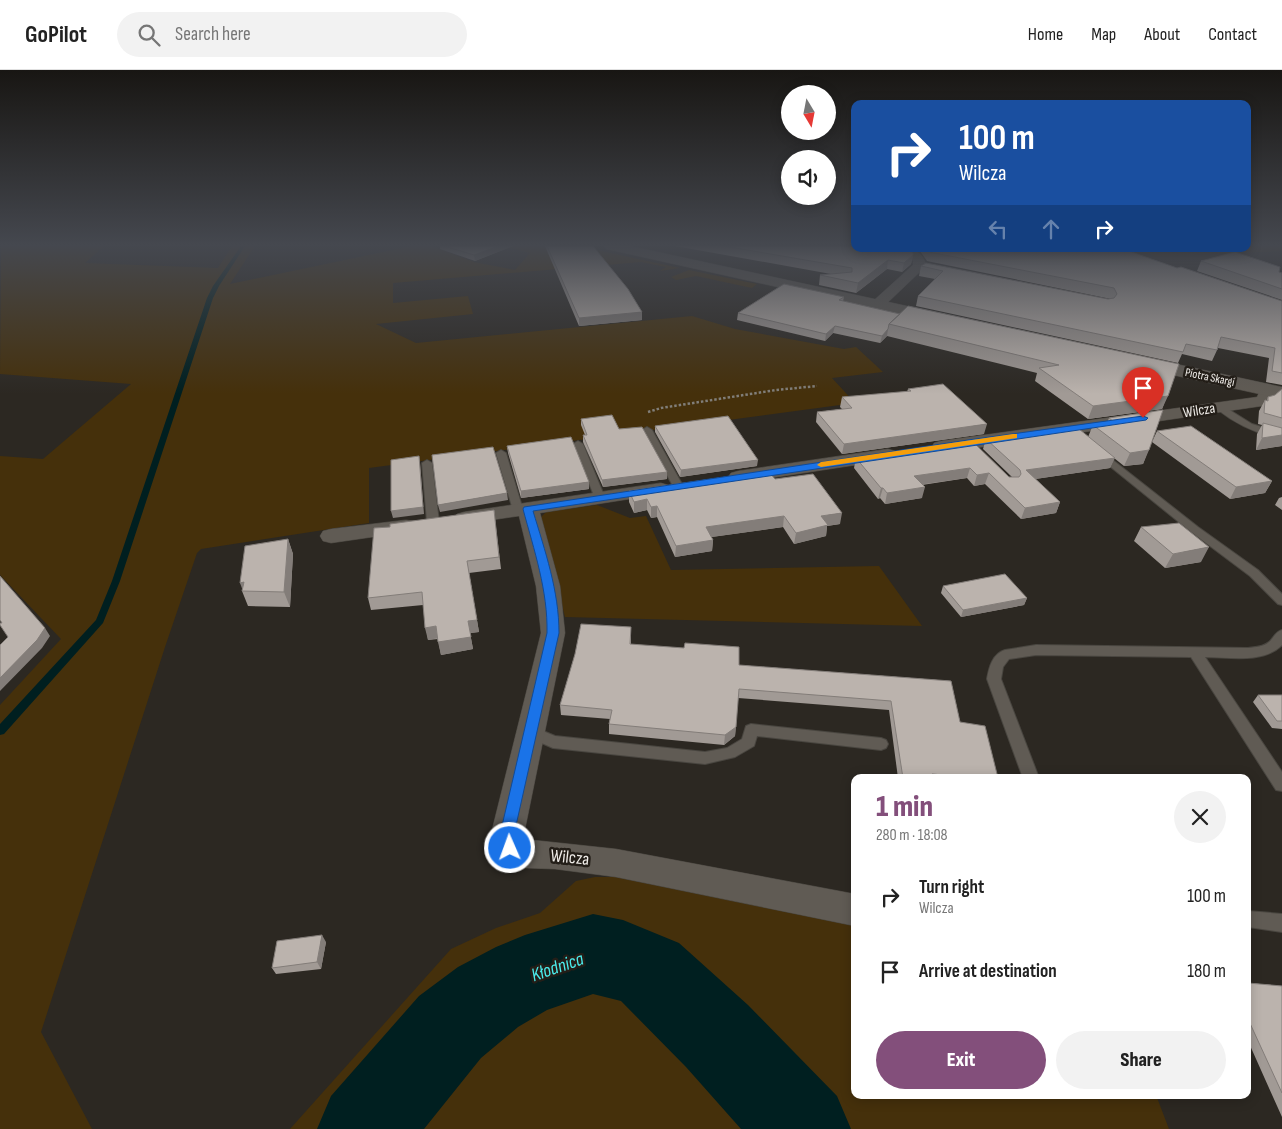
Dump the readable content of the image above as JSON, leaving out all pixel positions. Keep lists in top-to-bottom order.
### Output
{
  "streets": {
    "street": ["Piotra Skargi", "Wilcza"]
  },
  "crossings": [
    ["Piotra Skargi", "Wilcza"]
  ],
  "water": ["Kłodnica"],
  "north": "bottom",
  "page": {
    "header": "GoPilot",
    "search": "Search here",
    "nav": [
      "Home",
      "Map",
      "About",
      "Contact"
    ],
    "turn": ["100 m", "Wilcza"],
    "heading": ["1 min", "280 m · 18:08"],
    "list": [
      {
        "name": "Turn right",
        "note": "Wilcza",
        "value": "100 m"
      },
      {
        "name": "Arrive at destination",
        "value": "180 m"
      }
    ],
    "buttons": ["Exit", "Share"]
  }
}
